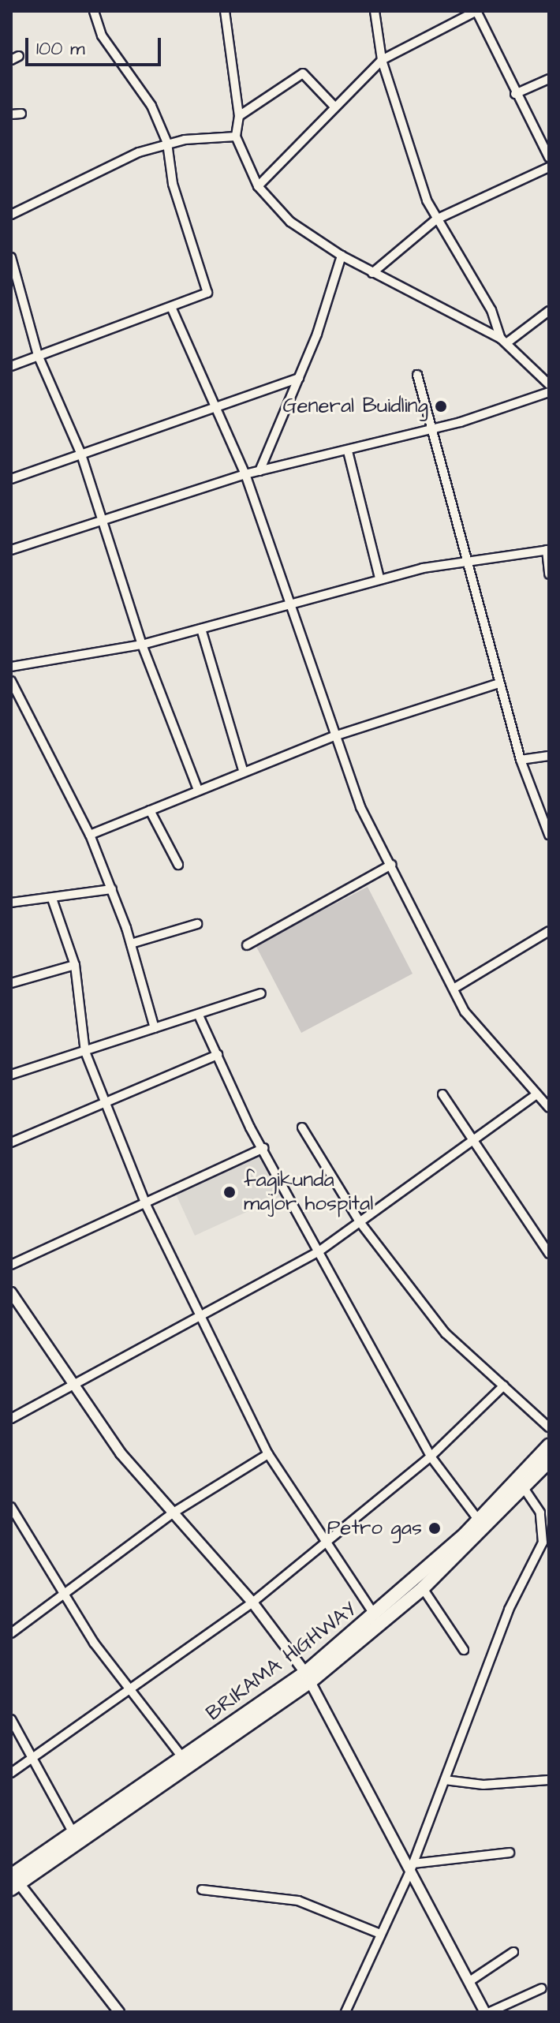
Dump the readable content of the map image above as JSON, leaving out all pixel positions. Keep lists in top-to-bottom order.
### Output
{
  "streets": {
    "highway": ["BRIKAMA HIGHWAY"]
  },
  "places": ["General Buidling", "fagikunda major hospital", "Petro gas"],
  "scale_bar": "100 m"
}
